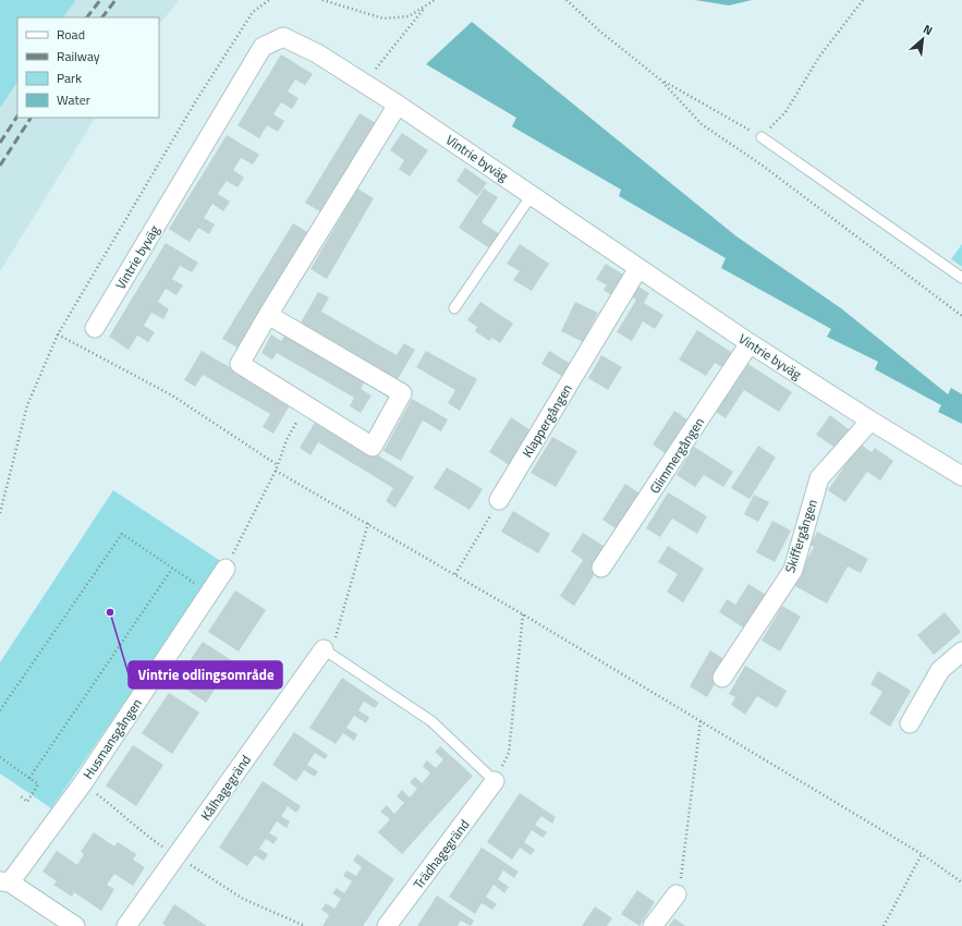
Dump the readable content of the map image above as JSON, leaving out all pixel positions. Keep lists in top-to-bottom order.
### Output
{
  "streets": {
    "street": [
      "Vintrie byväg",
      "Klappergången",
      "Glimmergången",
      "Skiffergången",
      "Husmansgången",
      "Kålhagegränd",
      "Trädhagegränd"
    ]
  },
  "crossings": [
    ["Vintrie byväg", "Klappergången"],
    ["Vintrie byväg", "Glimmergången"],
    ["Vintrie byväg", "Skiffergången"]
  ],
  "places": ["Vintrie odlingsområde"],
  "legend": [
    "Road",
    "Railway",
    "Park",
    "Water"
  ],
  "north": "top right"
}
